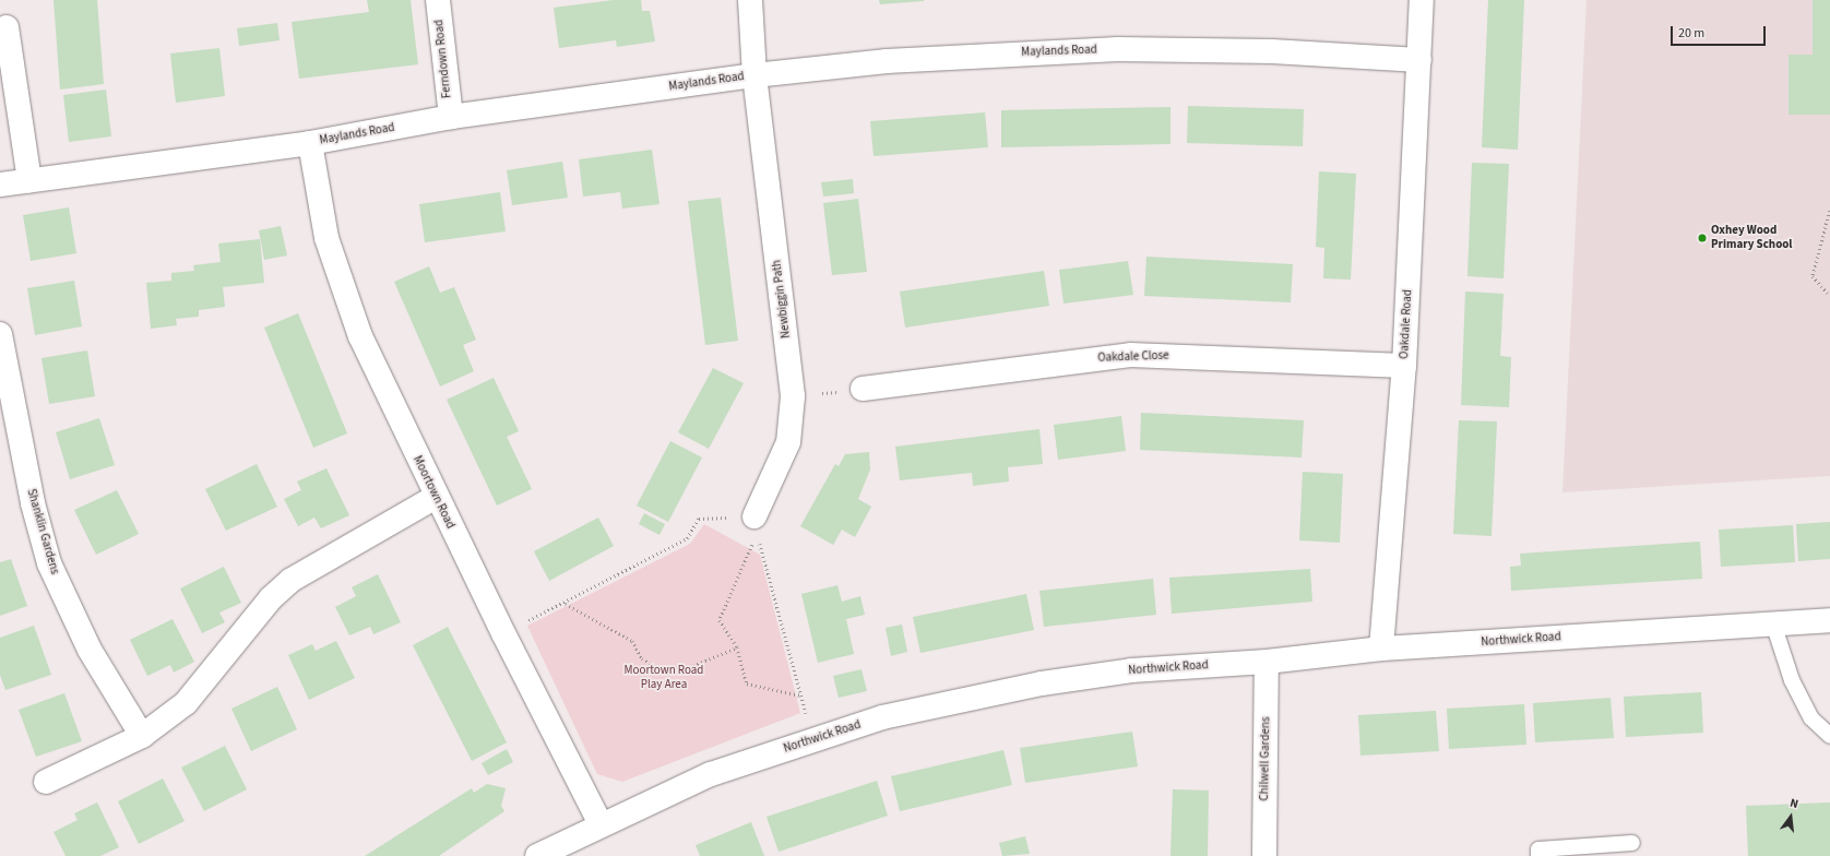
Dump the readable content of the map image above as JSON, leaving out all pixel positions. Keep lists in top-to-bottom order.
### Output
{
  "streets": {
    "street": [
      "Maylands Road",
      "Ferndown Road",
      "Newbiggin Path",
      "Oakdale Road",
      "Oakdale Close",
      "Moortown Road",
      "Shanklin Gardens",
      "Northwick Road",
      "Chilwell Gardens"
    ]
  },
  "crossings": [
    ["Maylands Road", "Ferndown Road"],
    ["Maylands Road", "Newbiggin Path"],
    ["Maylands Road", "Oakdale Road"],
    ["Maylands Road", "Moortown Road"],
    ["Oakdale Road", "Oakdale Close"],
    ["Oakdale Road", "Northwick Road"],
    ["Moortown Road", "Northwick Road"],
    ["Northwick Road", "Chilwell Gardens"]
  ],
  "parks": ["Moortown Road Play Area"],
  "places": ["Oxhey Wood Primary School"],
  "scale_bar": "20 m",
  "north": "top"
}
